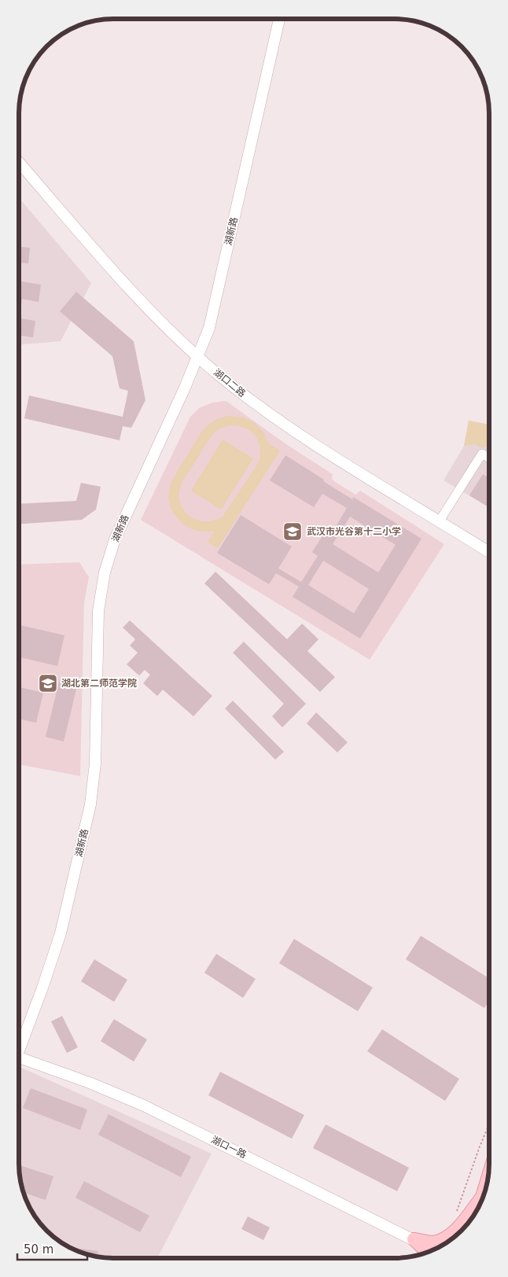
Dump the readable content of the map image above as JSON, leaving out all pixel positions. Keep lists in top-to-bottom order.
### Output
{
  "streets": {
    "street": ["湖新路", "湖口二路", "湖口一路"]
  },
  "crossings": [
    ["湖新路", "湖口二路"]
  ],
  "places": {
    "school or university": ["武汉市光谷第十二小学", "湖北第二师范学院"]
  },
  "scale_bar": "50 m"
}
